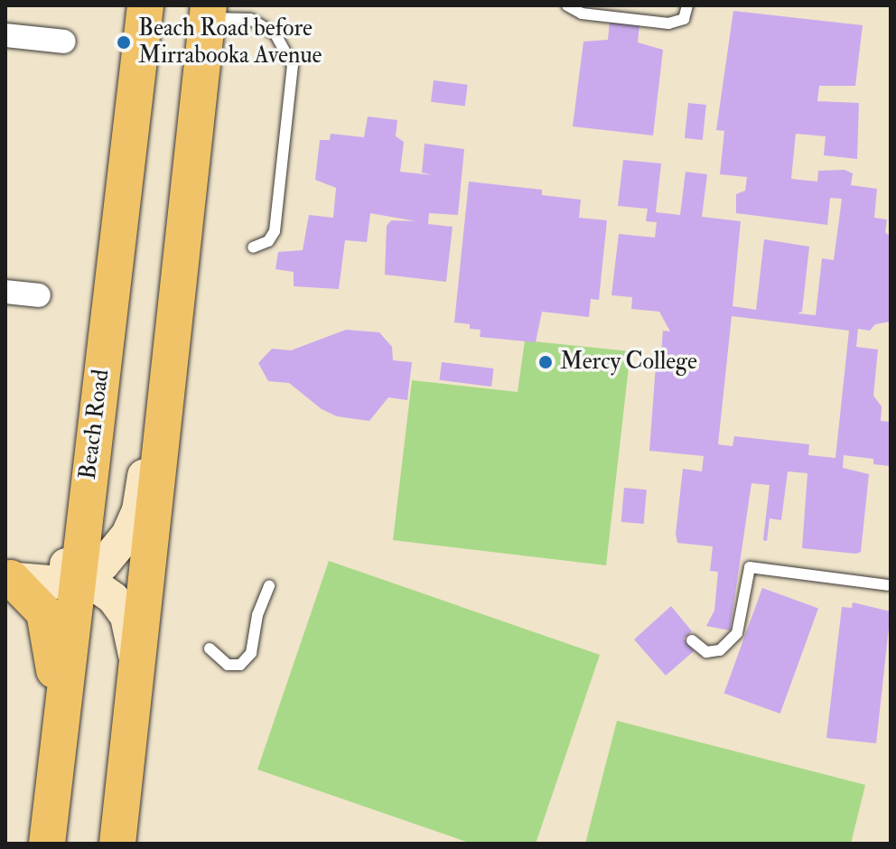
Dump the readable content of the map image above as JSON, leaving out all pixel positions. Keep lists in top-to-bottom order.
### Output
{
  "streets": {
    "main road": ["Beach Road"]
  },
  "places": ["Beach Road before Mirrabooka Avenue", "Mercy College"]
}
